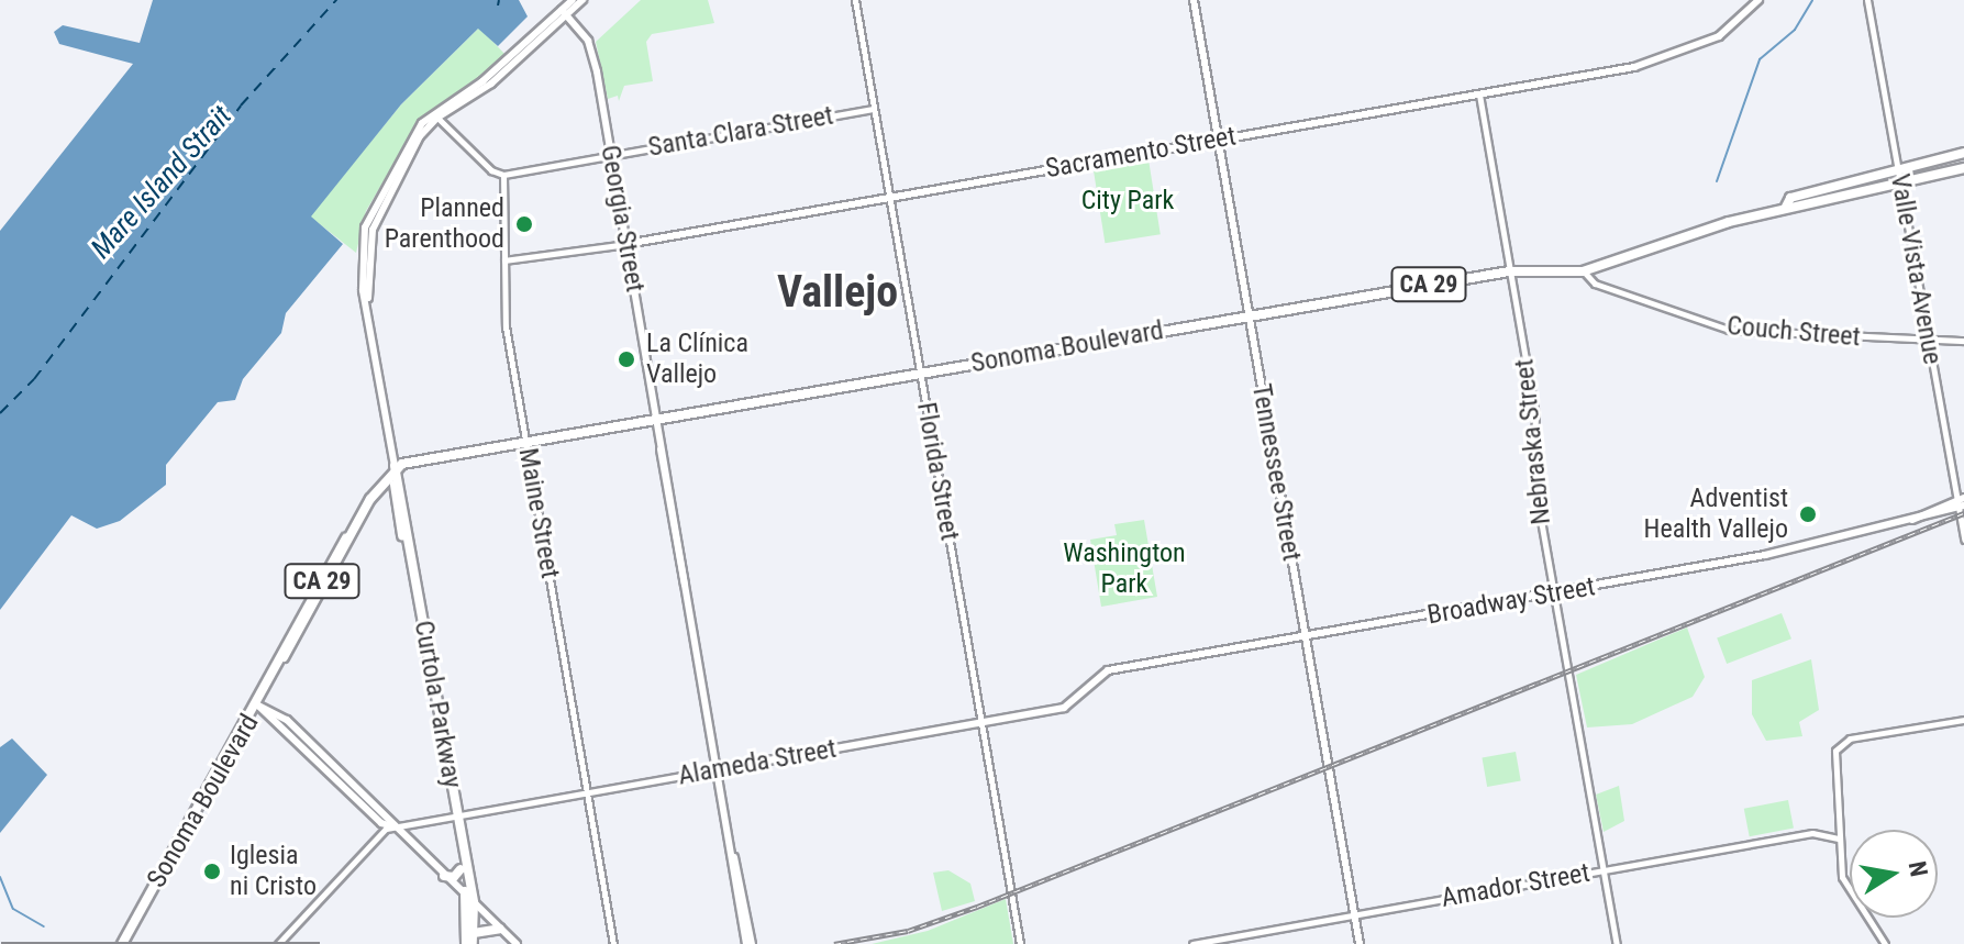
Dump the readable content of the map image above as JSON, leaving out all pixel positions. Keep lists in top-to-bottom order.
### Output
{
  "streets": {
    "main road": [
      "Sacramento Street",
      "Georgia Street",
      "CA 29",
      "Sonoma Boulevard",
      "Tennessee Street",
      "Broadway Street",
      "Curtola Parkway",
      "Alameda Street"
    ],
    "street": [
      "Santa Clara Street",
      "Valle Vista Avenue",
      "Couch Street",
      "Nebraska Street",
      "Florida Street",
      "Maine Street",
      "Amador Street"
    ]
  },
  "crossings": [
    ["Santa Clara Street", "Georgia Street"],
    ["Santa Clara Street", "Florida Street"],
    ["Santa Clara Street", "Maine Street"],
    ["Sacramento Street", "Georgia Street"],
    ["Sacramento Street", "Nebraska Street"],
    ["Sacramento Street", "Florida Street"],
    ["Sacramento Street", "Tennessee Street"],
    ["Sacramento Street", "Maine Street"],
    ["Georgia Street", "Sonoma Boulevard"],
    ["Georgia Street", "Alameda Street"],
    ["Valle Vista Avenue", "Couch Street"],
    ["Valle Vista Avenue", "Sonoma Boulevard"],
    ["Valle Vista Avenue", "Broadway Street"],
    ["Couch Street", "Sonoma Boulevard"],
    ["Sonoma Boulevard", "Nebraska Street"],
    ["Sonoma Boulevard", "Florida Street"],
    ["Sonoma Boulevard", "Tennessee Street"],
    ["Sonoma Boulevard", "Maine Street"],
    ["Sonoma Boulevard", "Curtola Parkway"],
    ["Nebraska Street", "Broadway Street"],
    ["Nebraska Street", "Amador Street"],
    ["Florida Street", "Alameda Street"],
    ["Tennessee Street", "Broadway Street"],
    ["Tennessee Street", "Amador Street"],
    ["Maine Street", "Alameda Street"],
    ["Broadway Street", "Alameda Street"],
    ["Curtola Parkway", "Alameda Street"]
  ],
  "districts": ["Vallejo"],
  "water": ["Mare Island Strait"],
  "parks": ["City Park", "Washington Park"],
  "places": [
    "Planned Parenthood",
    "La Clínica Vallejo",
    "Adventist Health Vallejo",
    "Iglesia ni Cristo"
  ],
  "north": "right"
}
